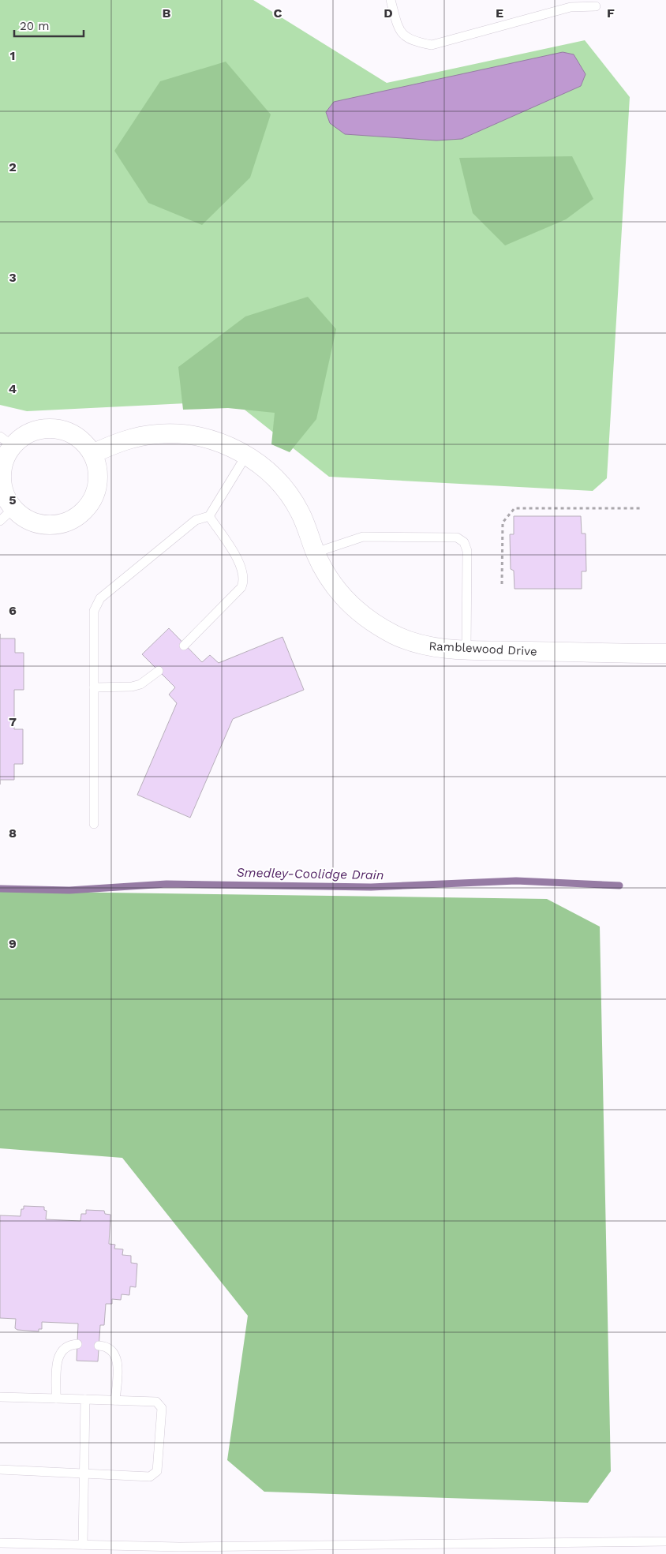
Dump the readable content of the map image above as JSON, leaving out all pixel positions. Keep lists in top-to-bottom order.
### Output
{
  "streets": {
    "street": ["Ramblewood Drive"]
  },
  "water": ["Smedley-Coolidge Drain"],
  "scale_bar": "20 m",
  "grid": {
    "columns": [
      "B",
      "C",
      "D",
      "E",
      "F"
    ],
    "rows": [
      "1",
      "2",
      "3",
      "4",
      "5",
      "6",
      "7",
      "8",
      "9"
    ]
  }
}
